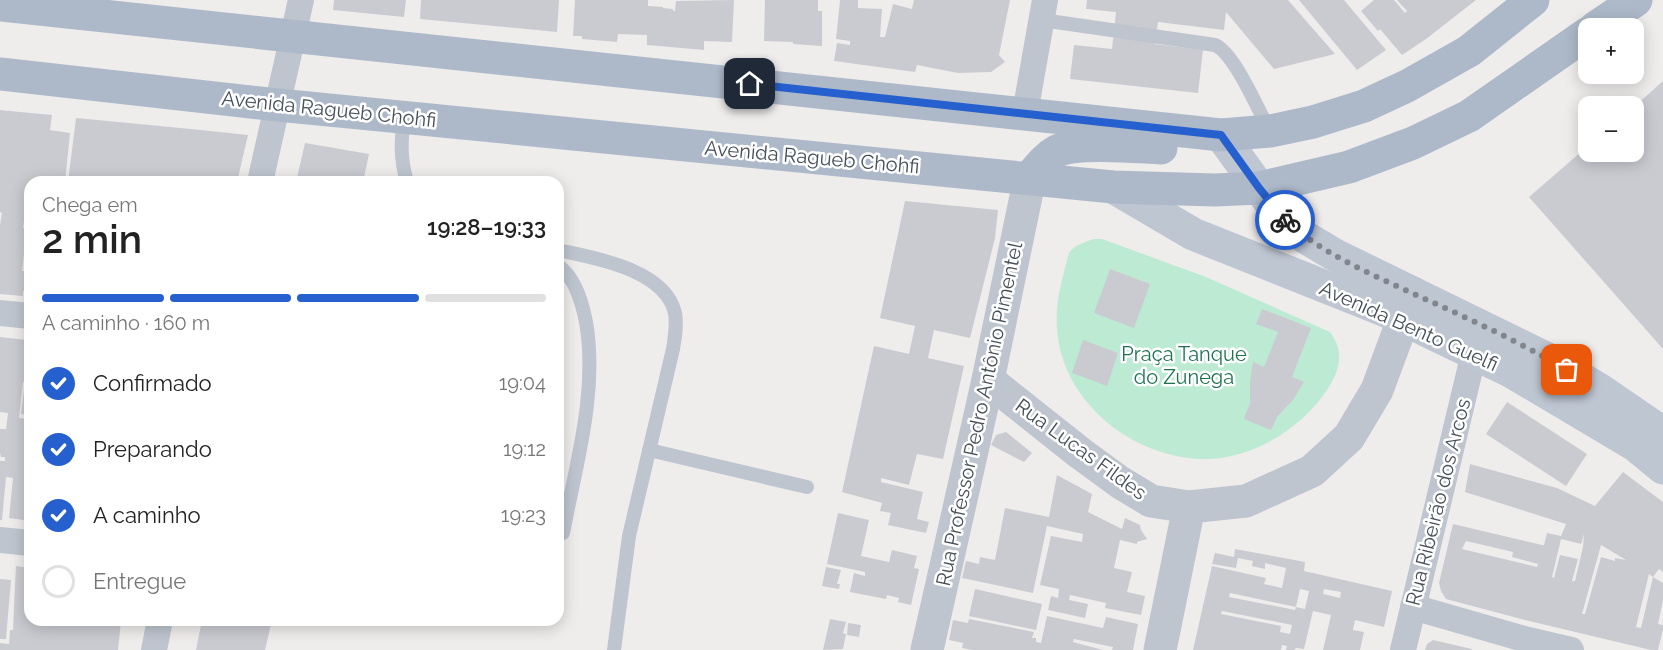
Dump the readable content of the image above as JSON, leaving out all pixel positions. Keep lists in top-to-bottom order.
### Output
{
  "streets": {
    "main road": ["Avenida Ragueb Chohfi", "Avenida Bento Guelfi"],
    "street": ["Rua Professor Pedro Antônio Pimentel", "Rua Lucas Fildes", "Rua Ribeirão dos Arcos"]
  },
  "crossings": [
    ["Avenida Ragueb Chohfi", "Avenida Bento Guelfi"],
    ["Avenida Ragueb Chohfi", "Rua Professor Pedro Antônio Pimentel"],
    ["Avenida Bento Guelfi", "Rua Lucas Fildes"],
    ["Avenida Bento Guelfi", "Rua Ribeirão dos Arcos"],
    ["Rua Professor Pedro Antônio Pimentel", "Rua Lucas Fildes"]
  ],
  "parks": ["Praça Tanque do Zunega"],
  "page": {
    "map_buttons": ["+", "−"],
    "heading": ["2 min", "Chega em", "19:28–19:33"],
    "bar": "A caminho · 160 m",
    "list": [
      ["Confirmado", "19:04"],
      ["Preparando", "19:12"],
      ["A caminho", "19:23"],
      "Entregue"
    ]
  }
}
